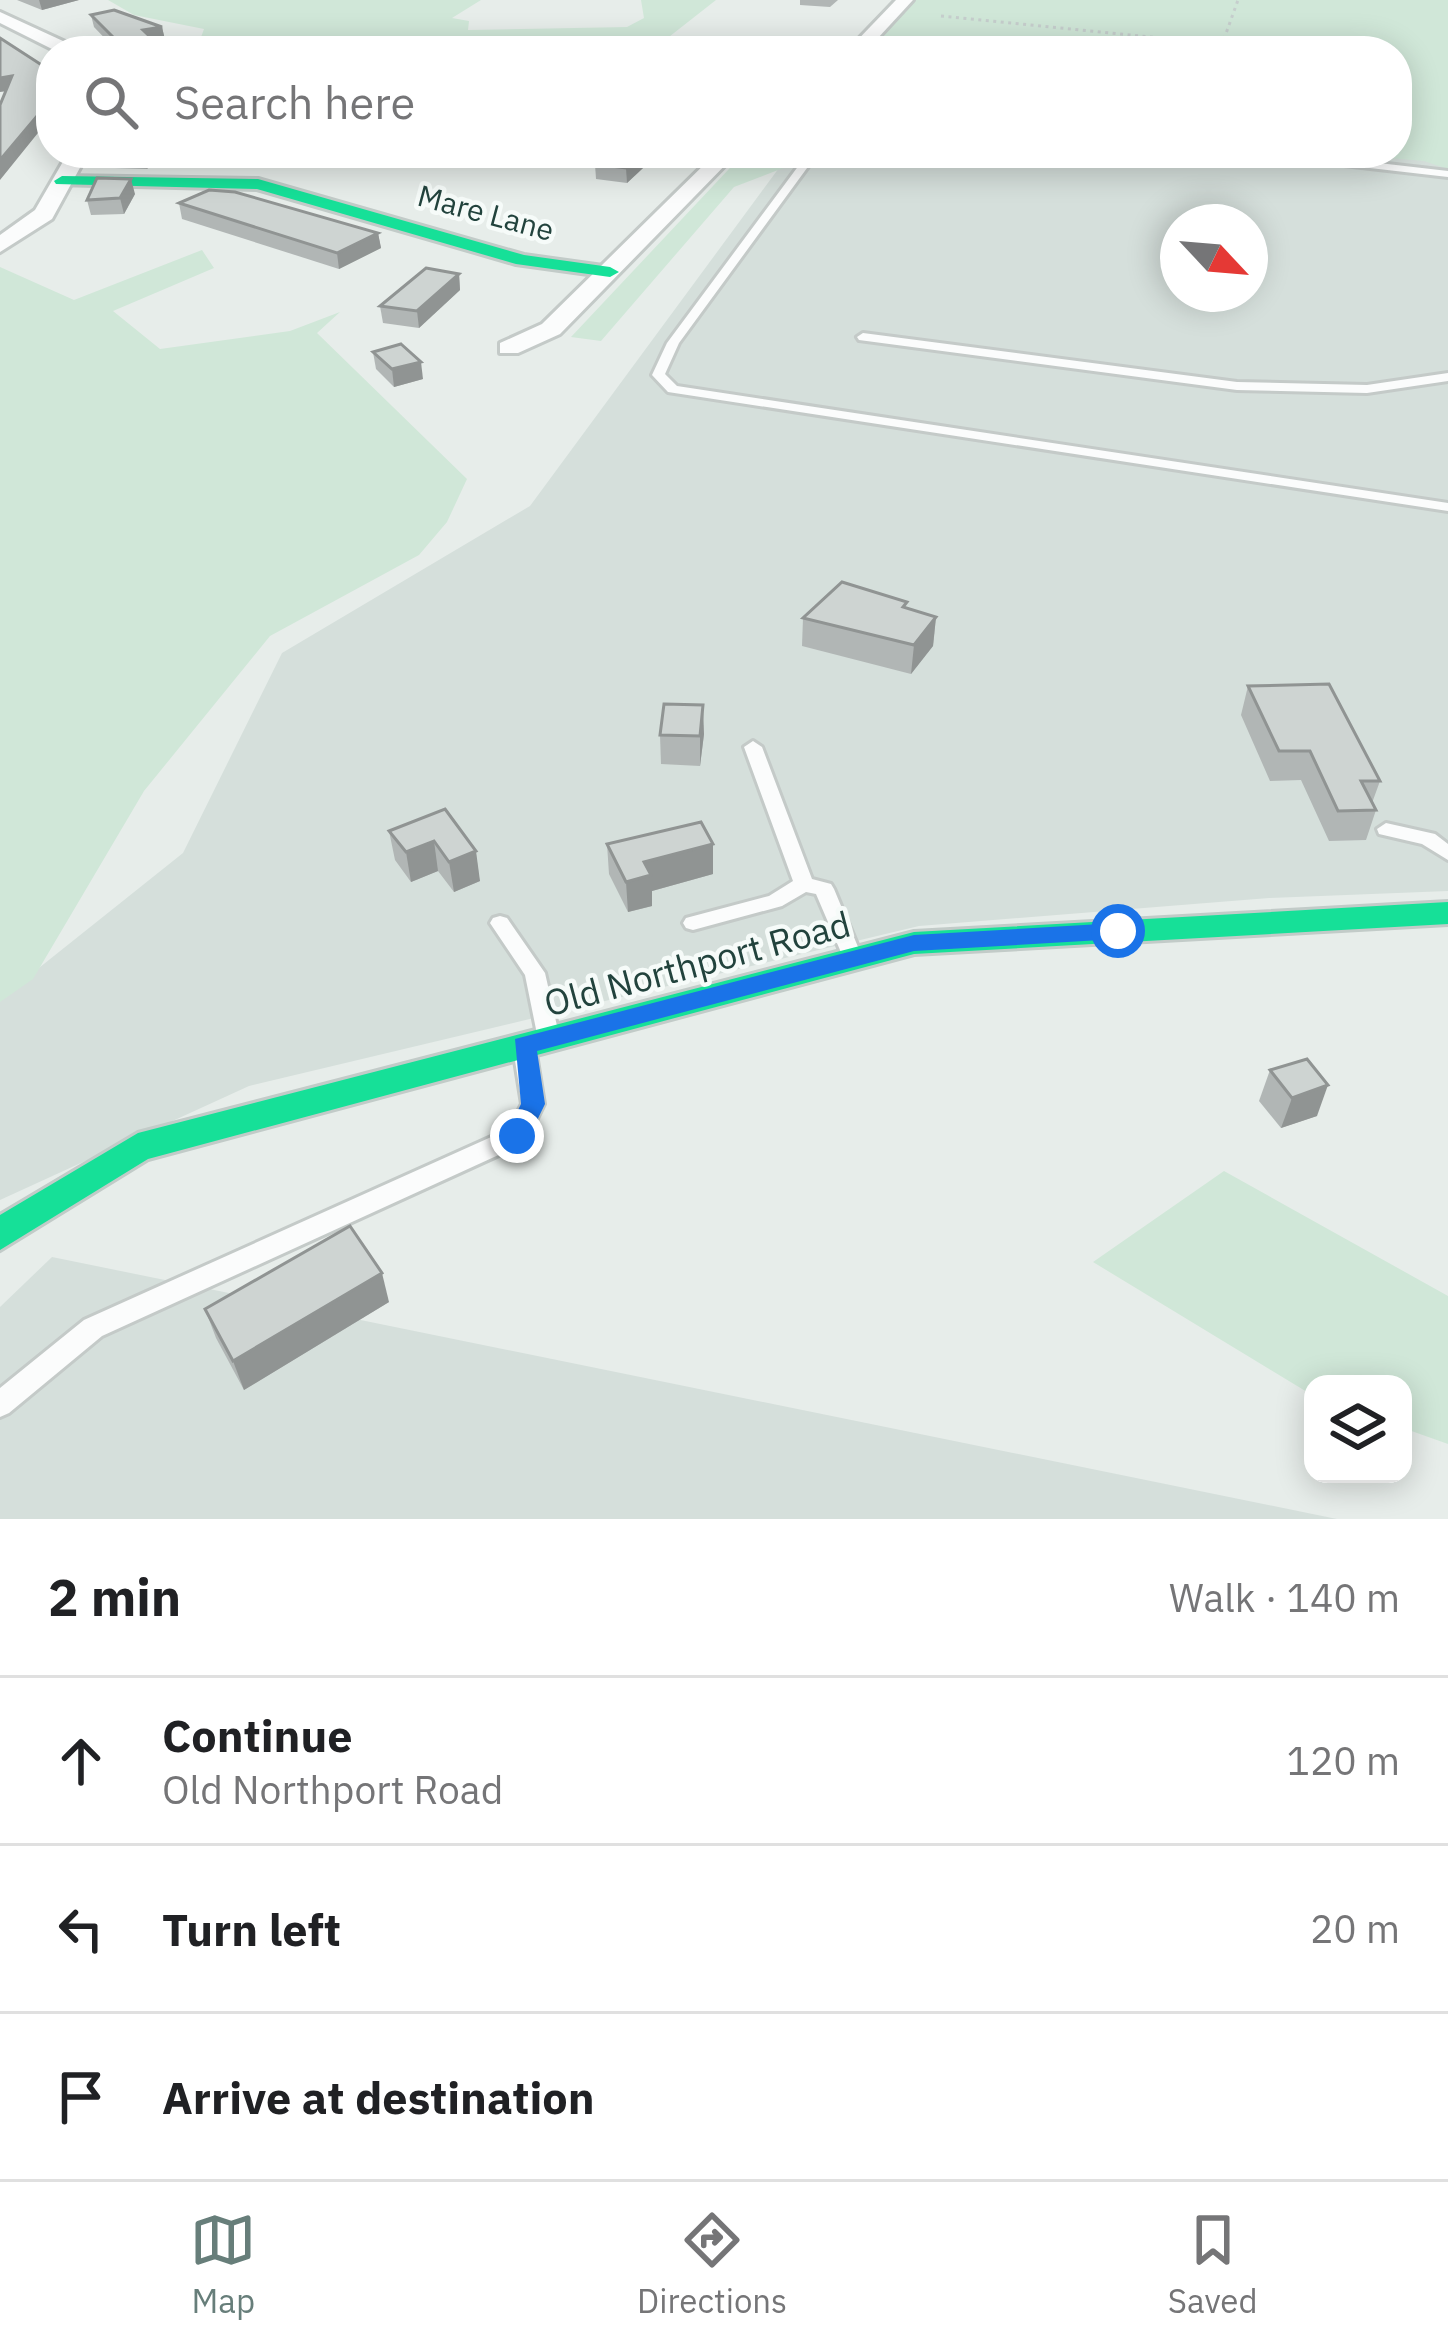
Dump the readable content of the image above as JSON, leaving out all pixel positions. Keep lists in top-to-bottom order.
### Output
{
  "streets": {
    "main road": ["Mare Lane", "Old Northport Road"]
  },
  "north": "bottom right",
  "page": {
    "search": "Search here",
    "heading": ["2 min", "Walk · 140 m"],
    "list": [
      ["Continue", "Old Northport Road", "120 m"],
      ["Turn left", "20 m"],
      "Arrive at destination"
    ],
    "nav": ["Map", "Directions", "Saved"]
  }
}
